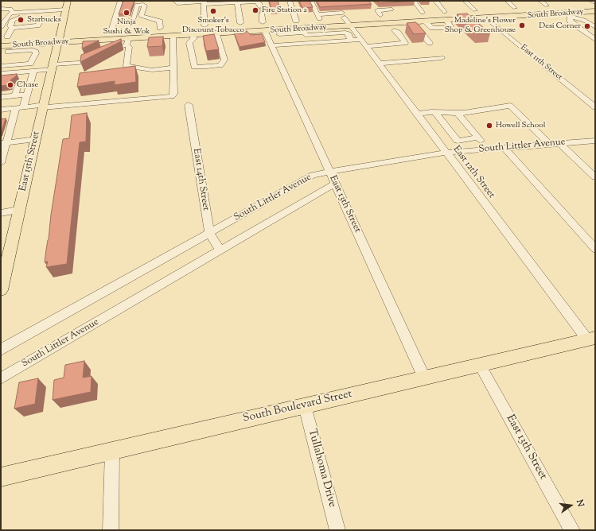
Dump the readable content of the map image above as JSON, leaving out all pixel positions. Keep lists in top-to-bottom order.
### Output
{
  "streets": {
    "main road": ["South Broadway", "East 15th Street", "South Boulevard Street"],
    "street": [
      "East 11th Street",
      "South Littler Avenue",
      "East 12th Street",
      "East 14th Street",
      "East 13th Street",
      "Tullahoma Drive"
    ]
  },
  "crossings": [
    ["South Broadway", "East 11th Street"],
    ["South Broadway", "East 15th Street"],
    ["South Broadway", "East 12th Street"],
    ["South Broadway", "East 13th Street"],
    ["South Littler Avenue", "East 12th Street"],
    ["South Littler Avenue", "East 14th Street"],
    ["South Littler Avenue", "East 13th Street"],
    ["East 12th Street", "South Boulevard Street"],
    ["East 13th Street", "South Boulevard Street"],
    ["South Boulevard Street", "Tullahoma Drive"]
  ],
  "places": [
    "Fire Station 2",
    "Smoker's Discount Tobacco",
    "Ninja Sushi & Wok",
    "Starbucks",
    "Madeline's Flower Shop & Greenhouse",
    "Desi Corner",
    "Chase",
    "Howell School"
  ],
  "north": "right"
}
